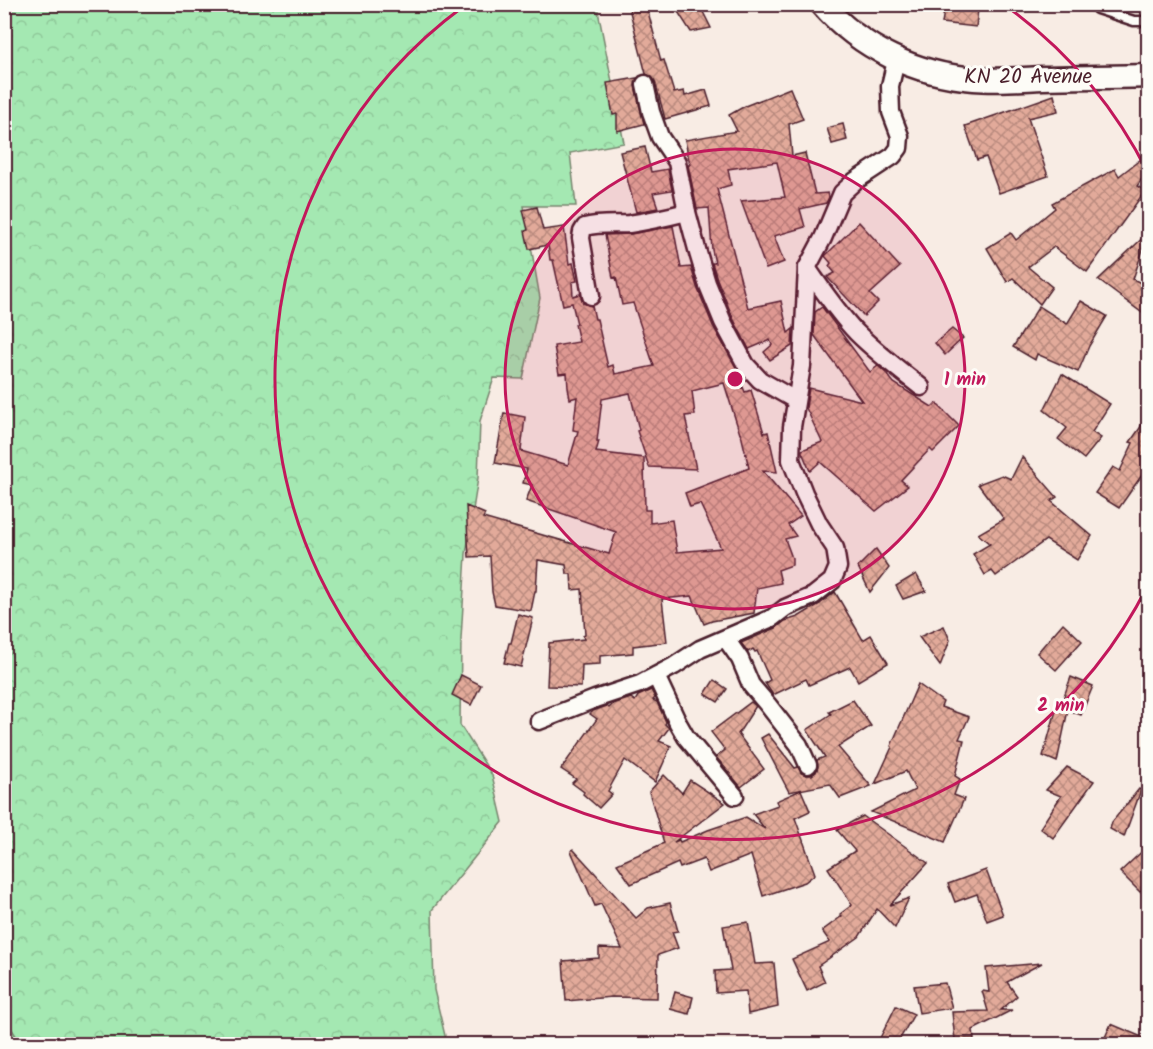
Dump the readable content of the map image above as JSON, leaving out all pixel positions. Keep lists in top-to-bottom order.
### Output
{
  "streets": {
    "main road": ["KN 20 Avenue"]
  },
  "rings": ["1 min", "2 min"]
}
